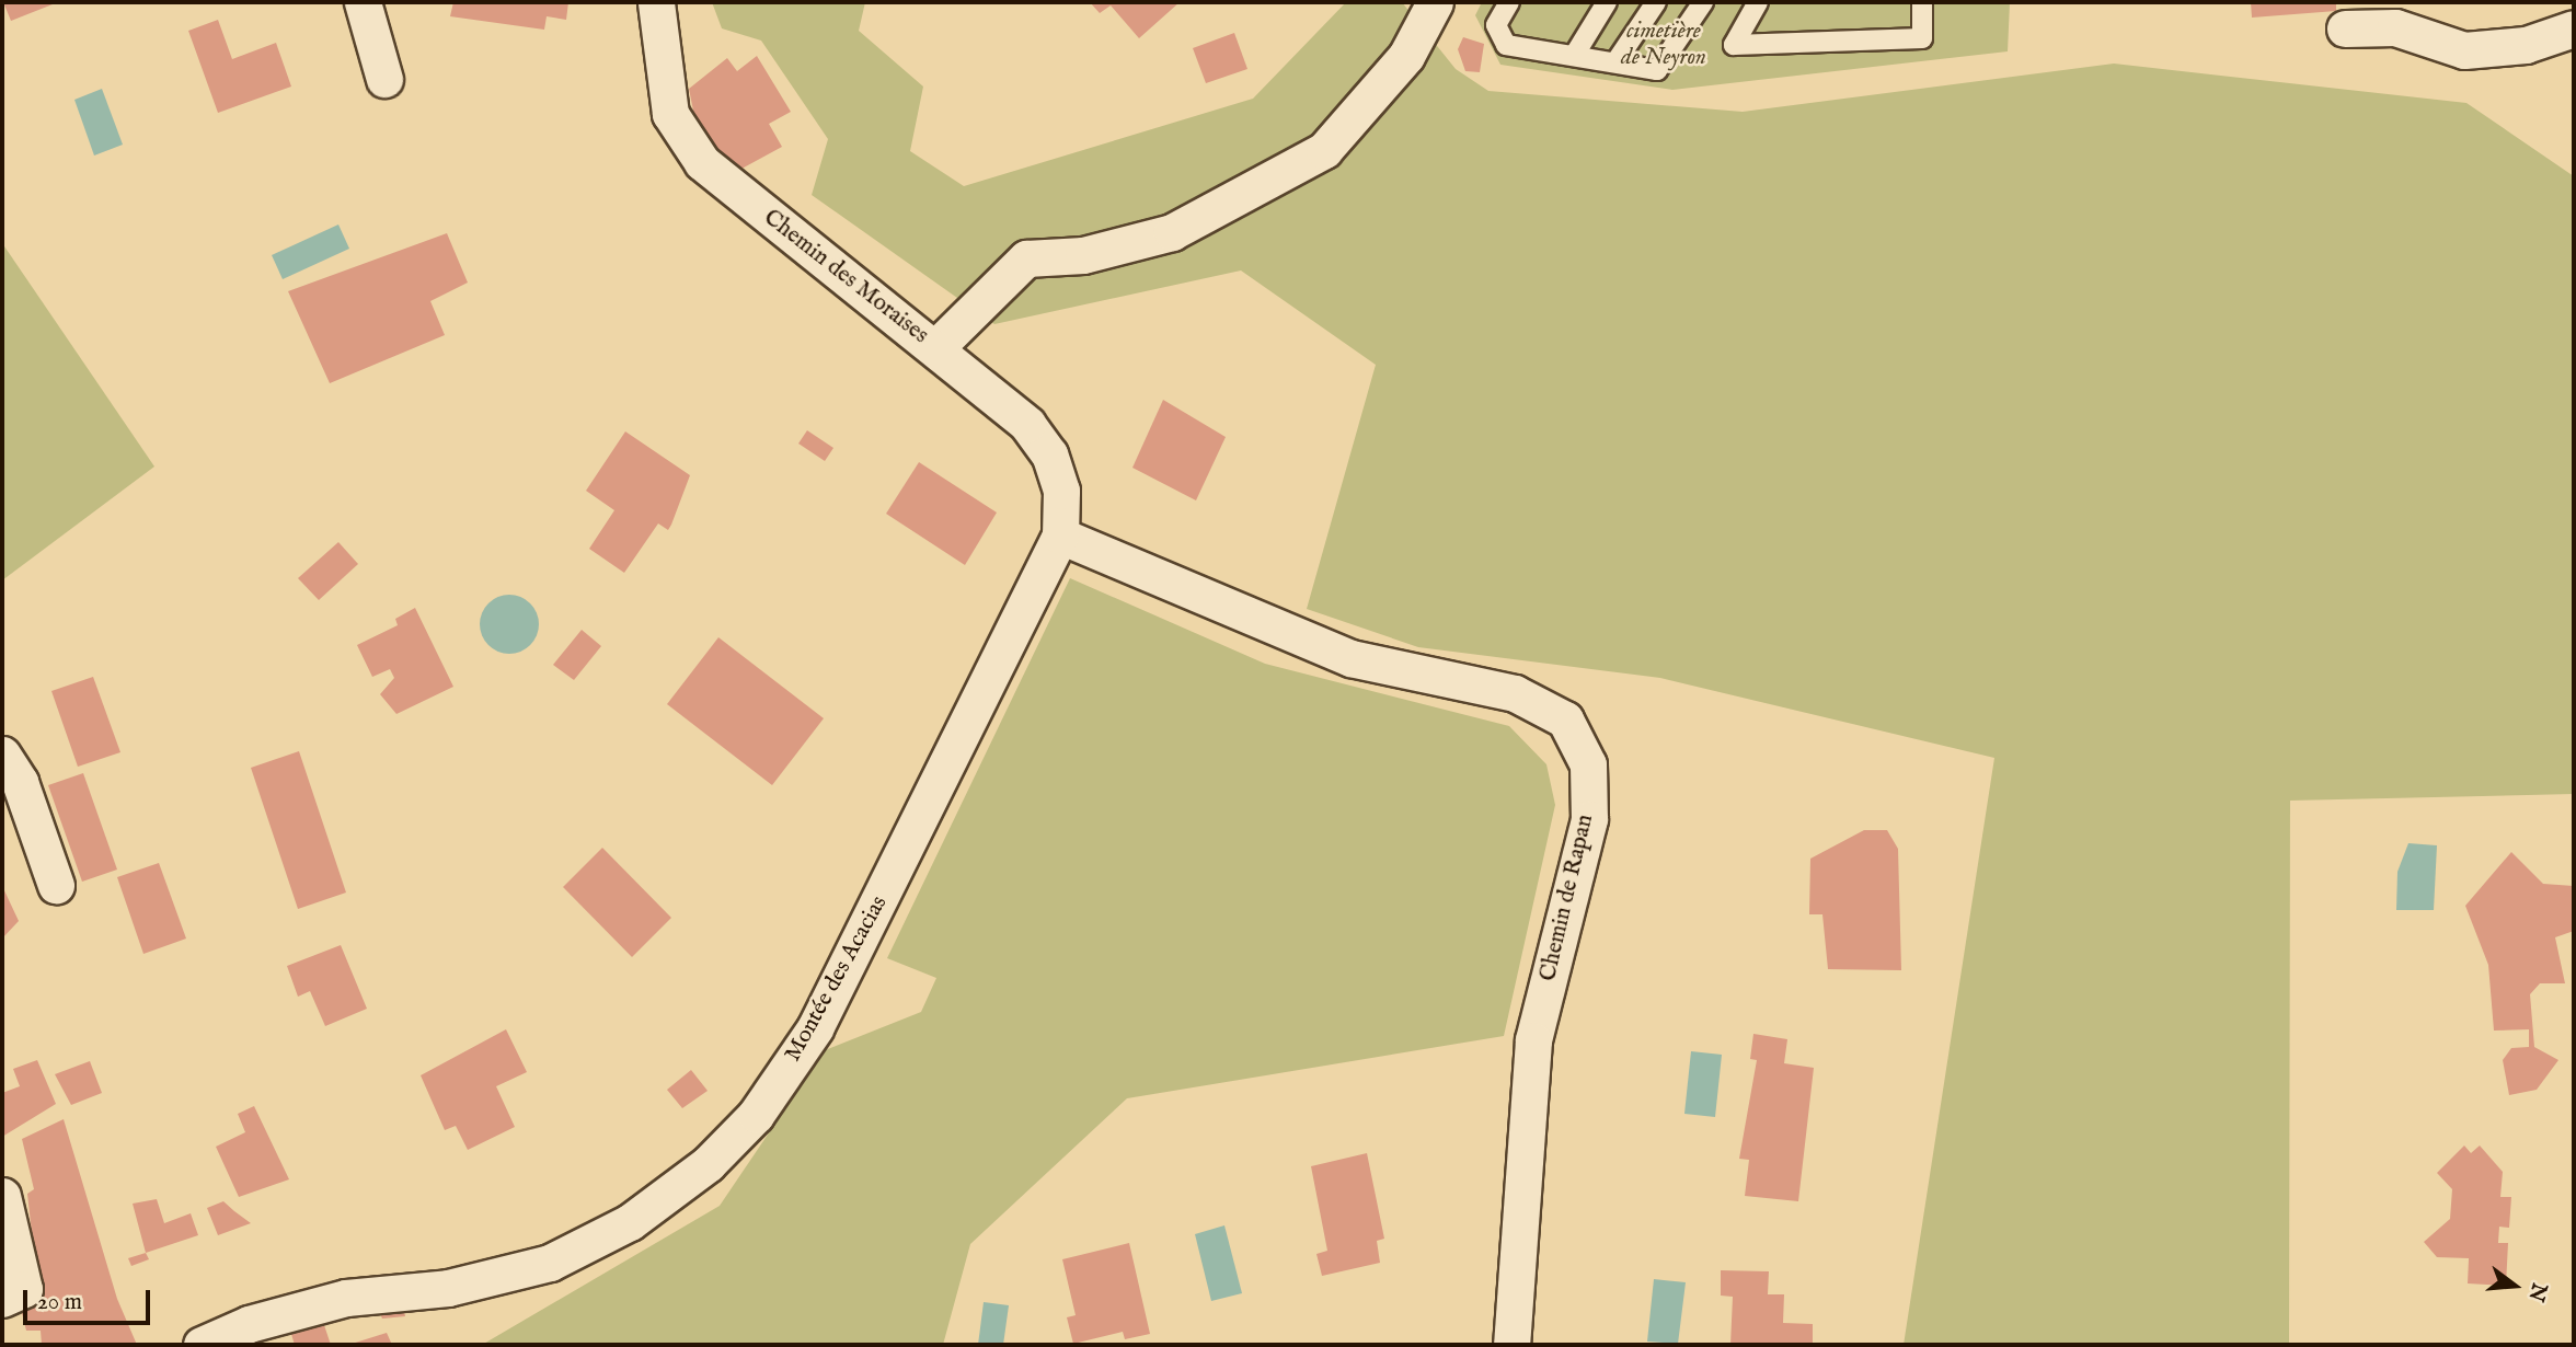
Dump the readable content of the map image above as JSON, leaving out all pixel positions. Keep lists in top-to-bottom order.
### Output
{
  "streets": {
    "street": ["Chemin des Moraises", "Chemin de Rapan", "Montée des Acacias"]
  },
  "crossings": [
    ["Chemin des Moraises", "Chemin de Rapan"],
    ["Chemin des Moraises", "Montée des Acacias"],
    ["Chemin de Rapan", "Montée des Acacias"]
  ],
  "parks": ["cimetière de Neyron"],
  "scale_bar": "20 m",
  "north": "right"
}
